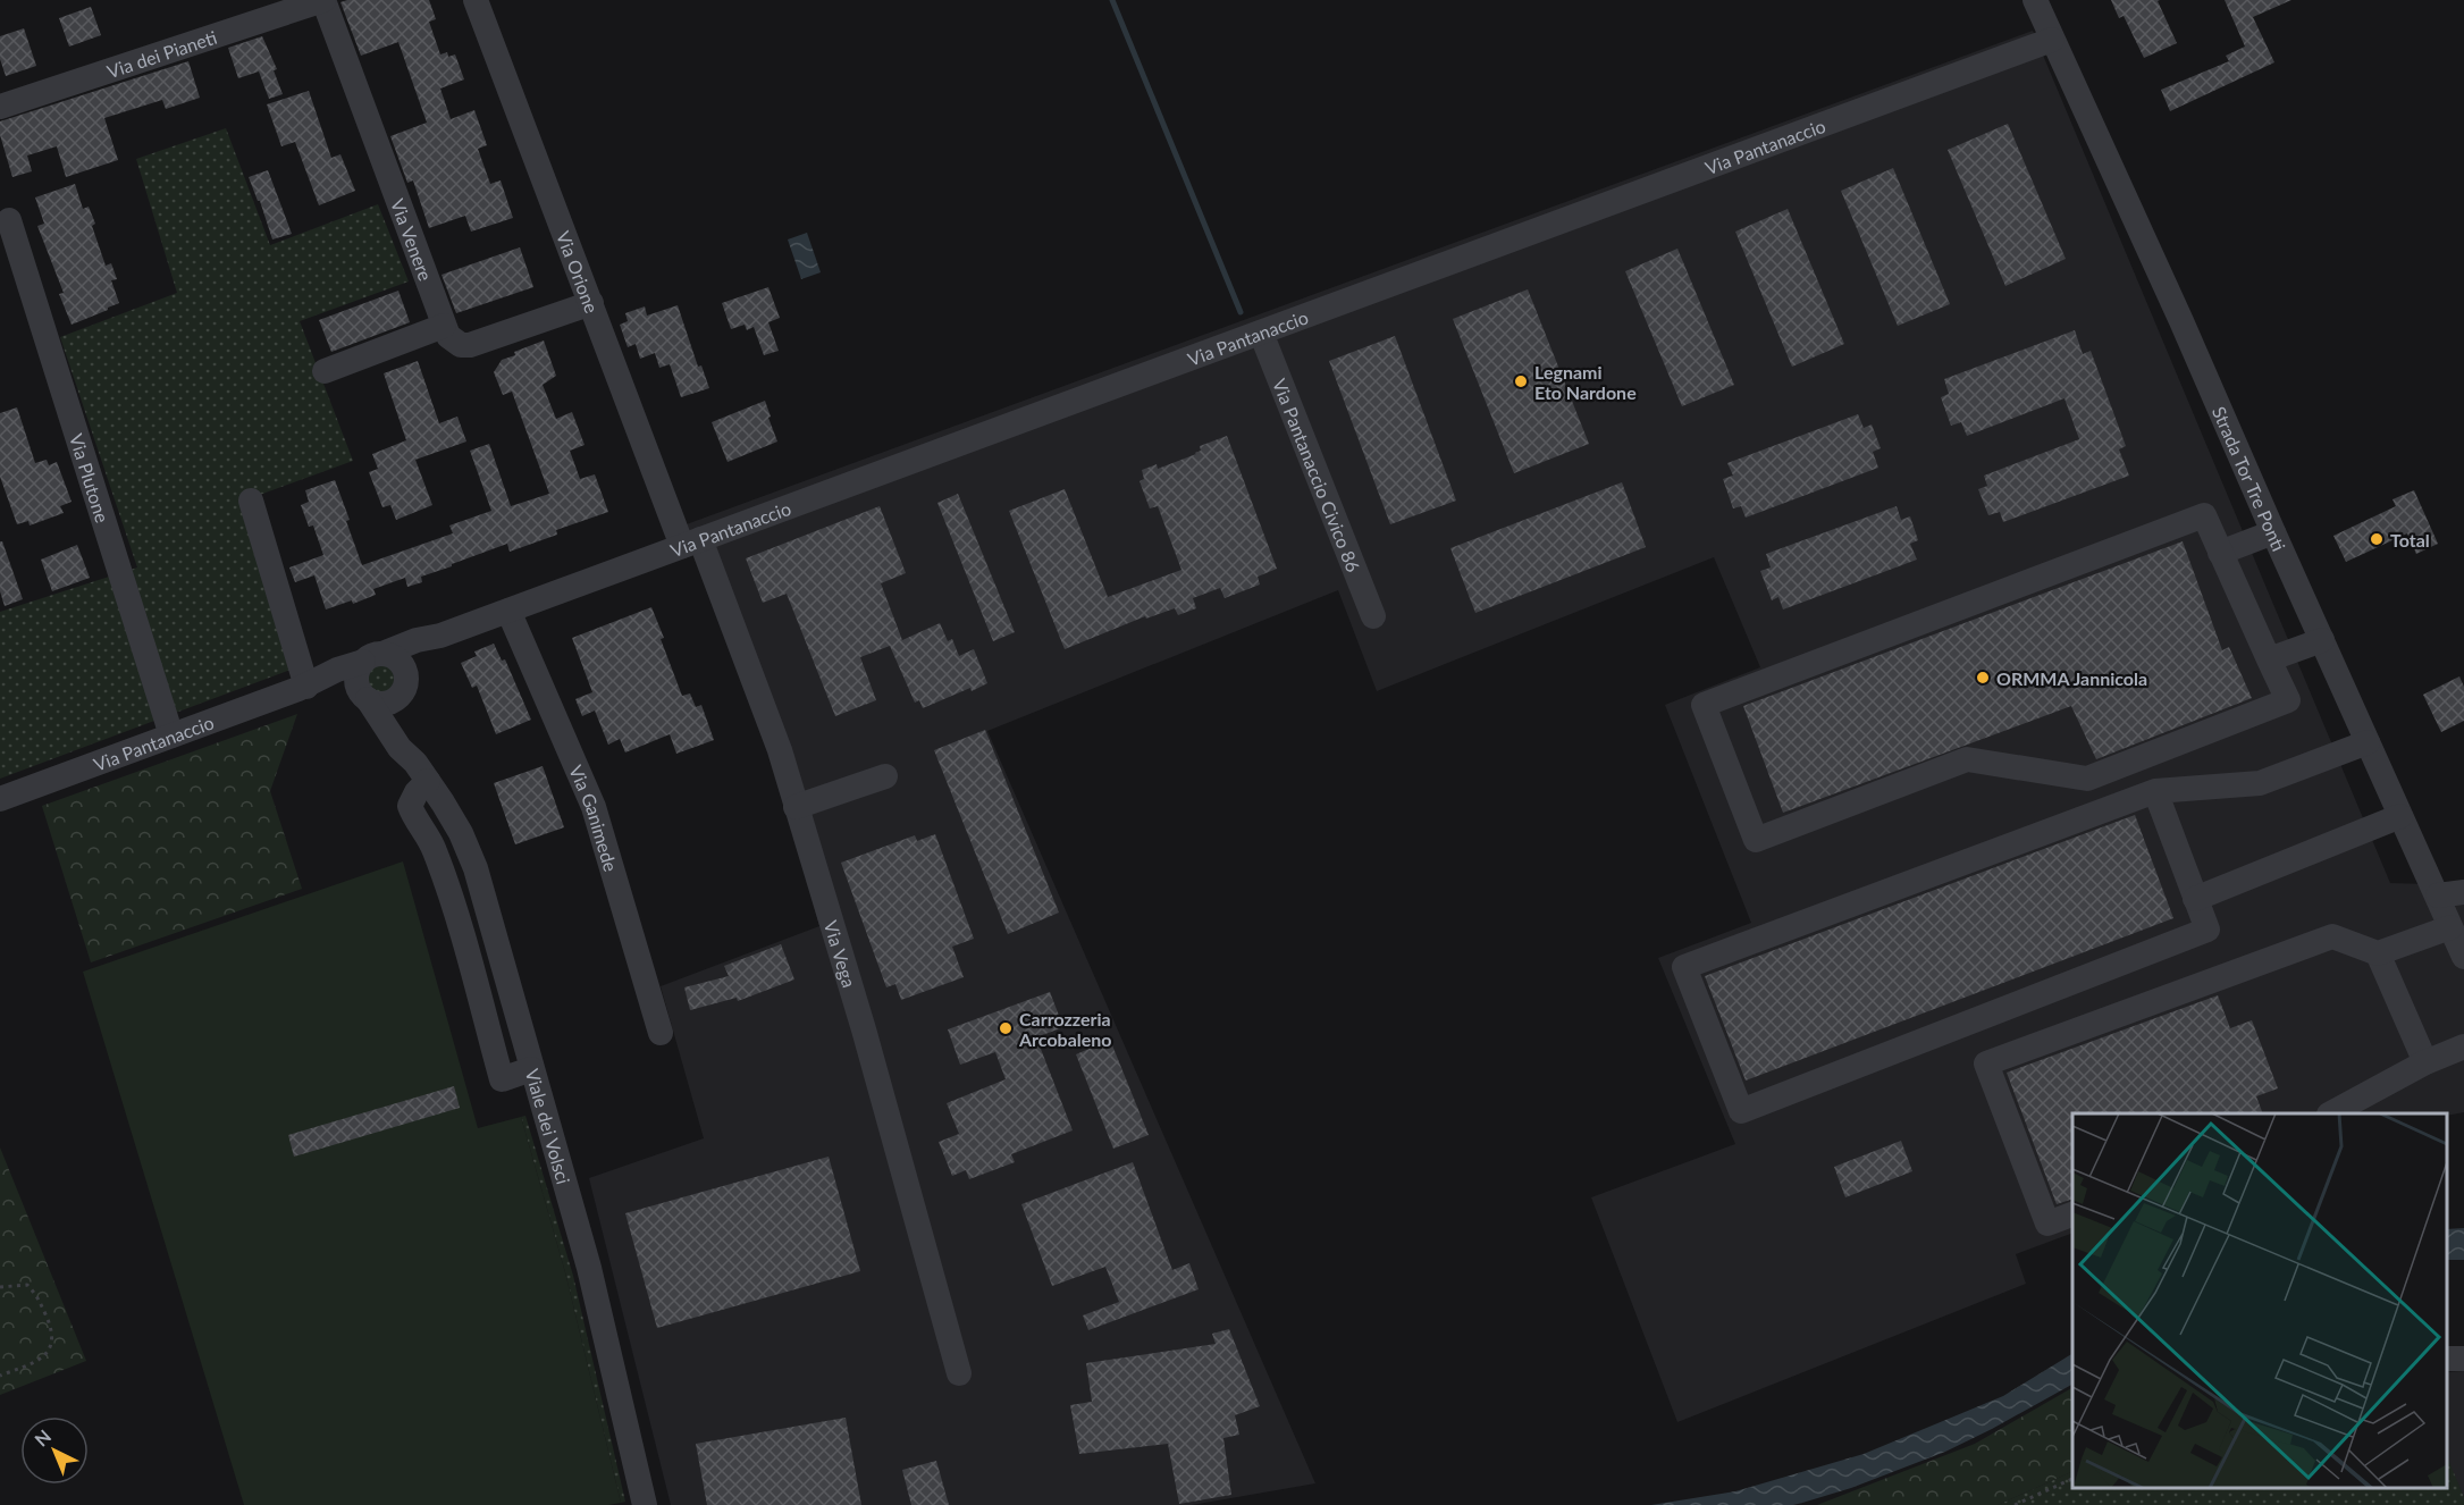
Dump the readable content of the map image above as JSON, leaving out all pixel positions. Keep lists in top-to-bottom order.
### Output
{
  "streets": {
    "street": [
      "Via dei Pianeti",
      "Via Pantanaccio",
      "Via Venere",
      "Via Orione",
      "Via Pantanaccio Civico 86",
      "Via Plutone",
      "Strada Tor Tre Ponti",
      "Via Ganimede",
      "Via Vega",
      "Viale dei Volsci"
    ]
  },
  "crossings": [
    ["Via dei Pianeti", "Via Venere"],
    ["Via Pantanaccio", "Via Orione"],
    ["Via Pantanaccio", "Via Pantanaccio Civico 86"],
    ["Via Pantanaccio", "Via Plutone"],
    ["Via Pantanaccio", "Strada Tor Tre Ponti"],
    ["Via Pantanaccio", "Via Ganimede"],
    ["Via Pantanaccio", "Via Vega"],
    ["Via Pantanaccio", "Viale dei Volsci"],
    ["Via Orione", "Via Vega"]
  ],
  "places": [
    "Legnami Eto Nardone",
    "Total",
    "ORMMA Jannicola",
    "Carrozzeria Arcobaleno"
  ],
  "north": "top left"
}
